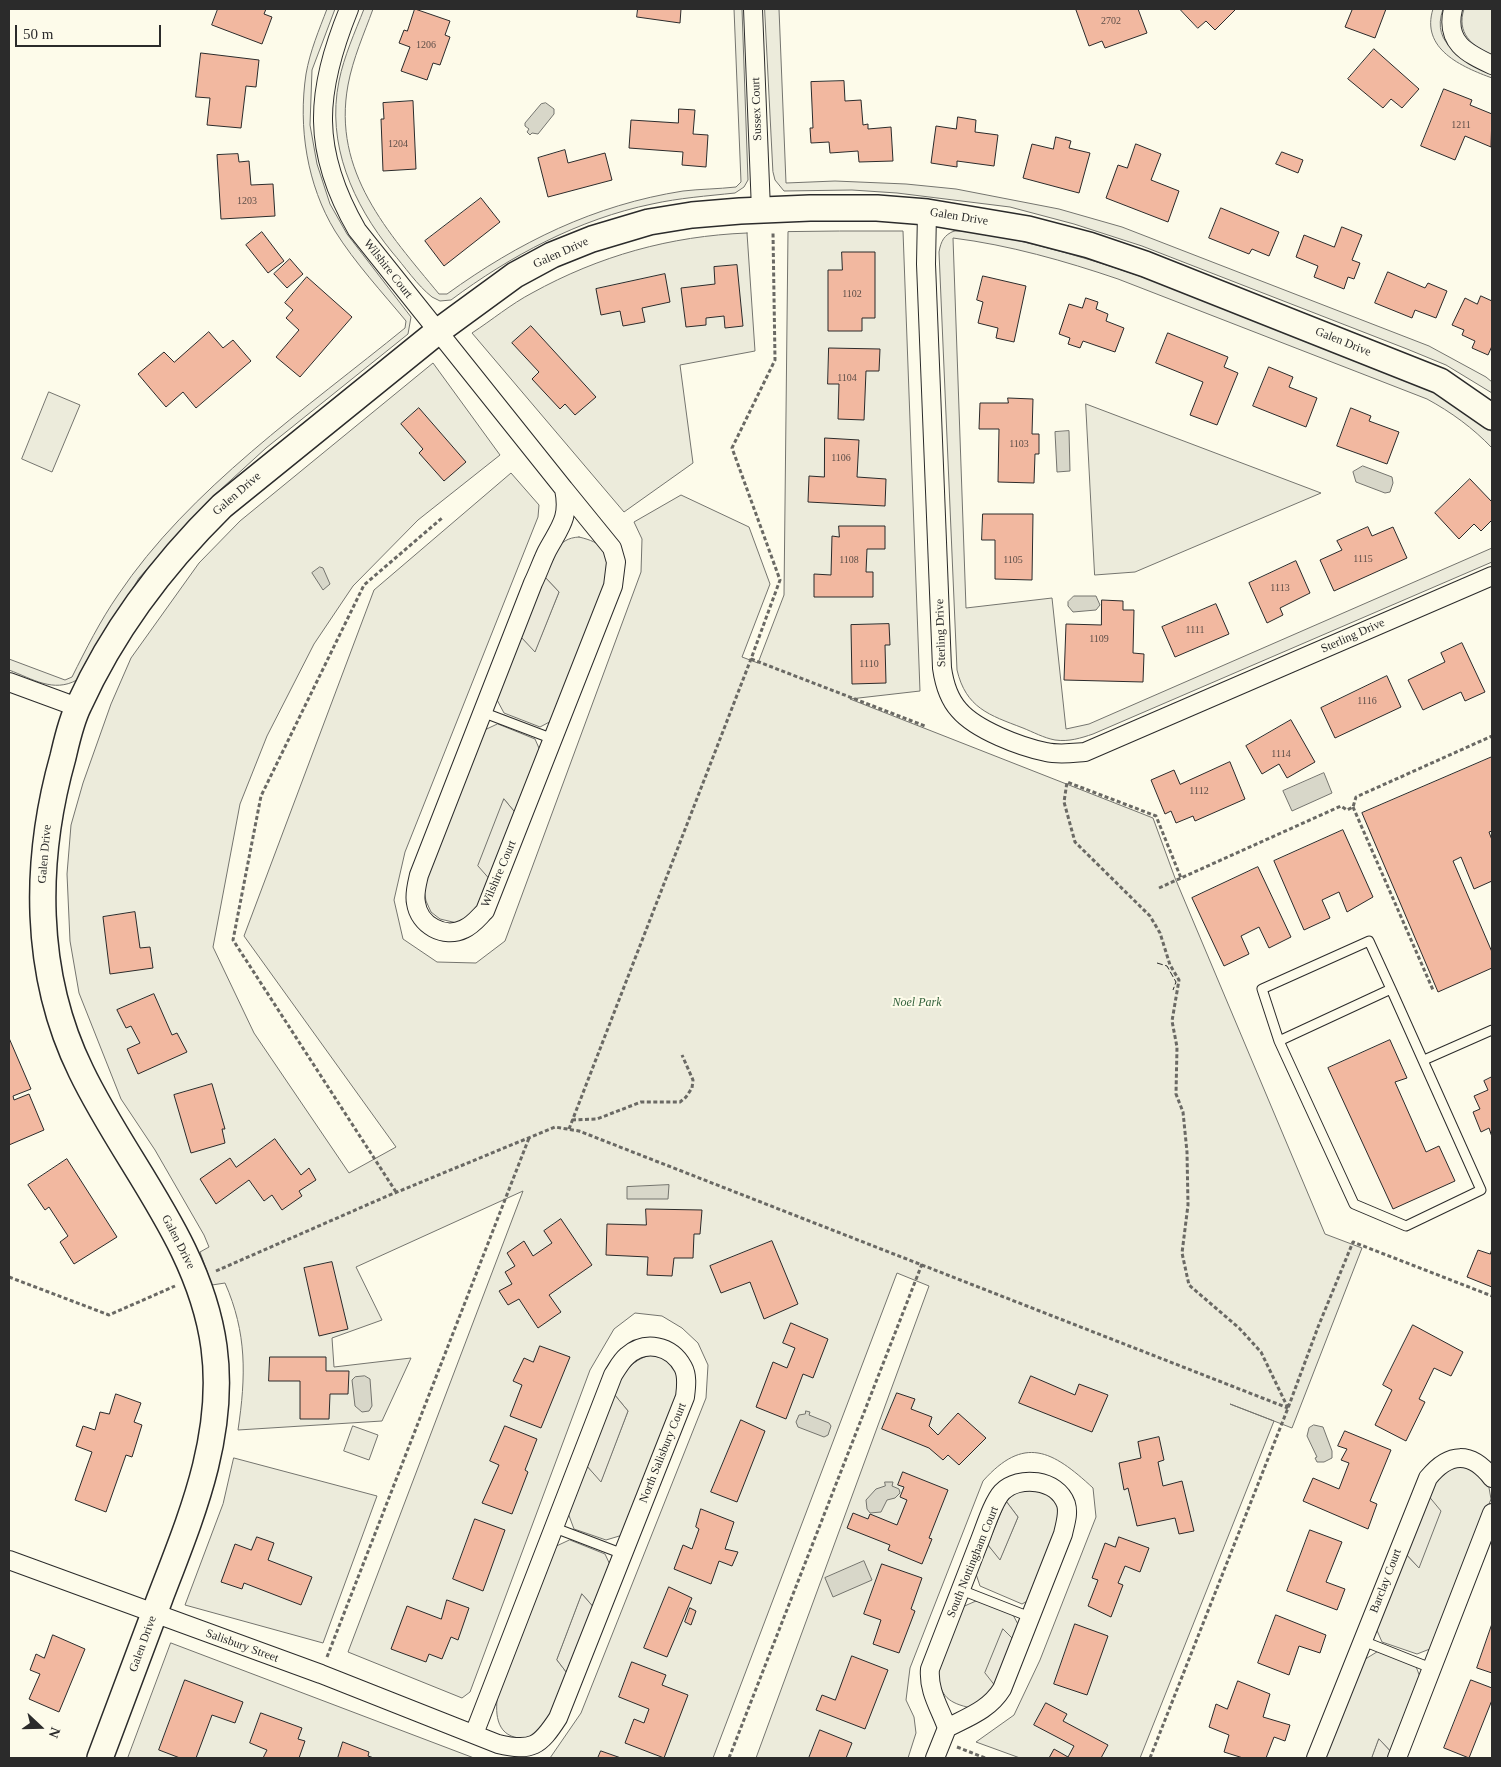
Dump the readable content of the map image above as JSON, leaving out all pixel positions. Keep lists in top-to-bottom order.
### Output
{
  "streets": {
    "street": [
      "Sussex Court",
      "Galen Drive",
      "Wilshire Court",
      "Sterling Drive",
      "North Salisbury Court",
      "South Nottingham Court",
      "Barclay Court",
      "Salisbury Street"
    ]
  },
  "crossings": [
    ["Sussex Court", "Galen Drive"],
    ["Galen Drive", "Wilshire Court"],
    ["Galen Drive", "Sterling Drive"],
    ["Galen Drive", "Salisbury Street"],
    ["North Salisbury Court", "Salisbury Street"]
  ],
  "parks": ["Noel Park"],
  "house_numbers": [
    "2702",
    "1206",
    "1211",
    "1204",
    "1203",
    "1102",
    "1104",
    "1103",
    "1106",
    "1115",
    "1108",
    "1105",
    "1113",
    "1111",
    "1109",
    "1110",
    "1116",
    "1114",
    "1112"
  ],
  "scale_bar": "50 m",
  "north": "right"
}
